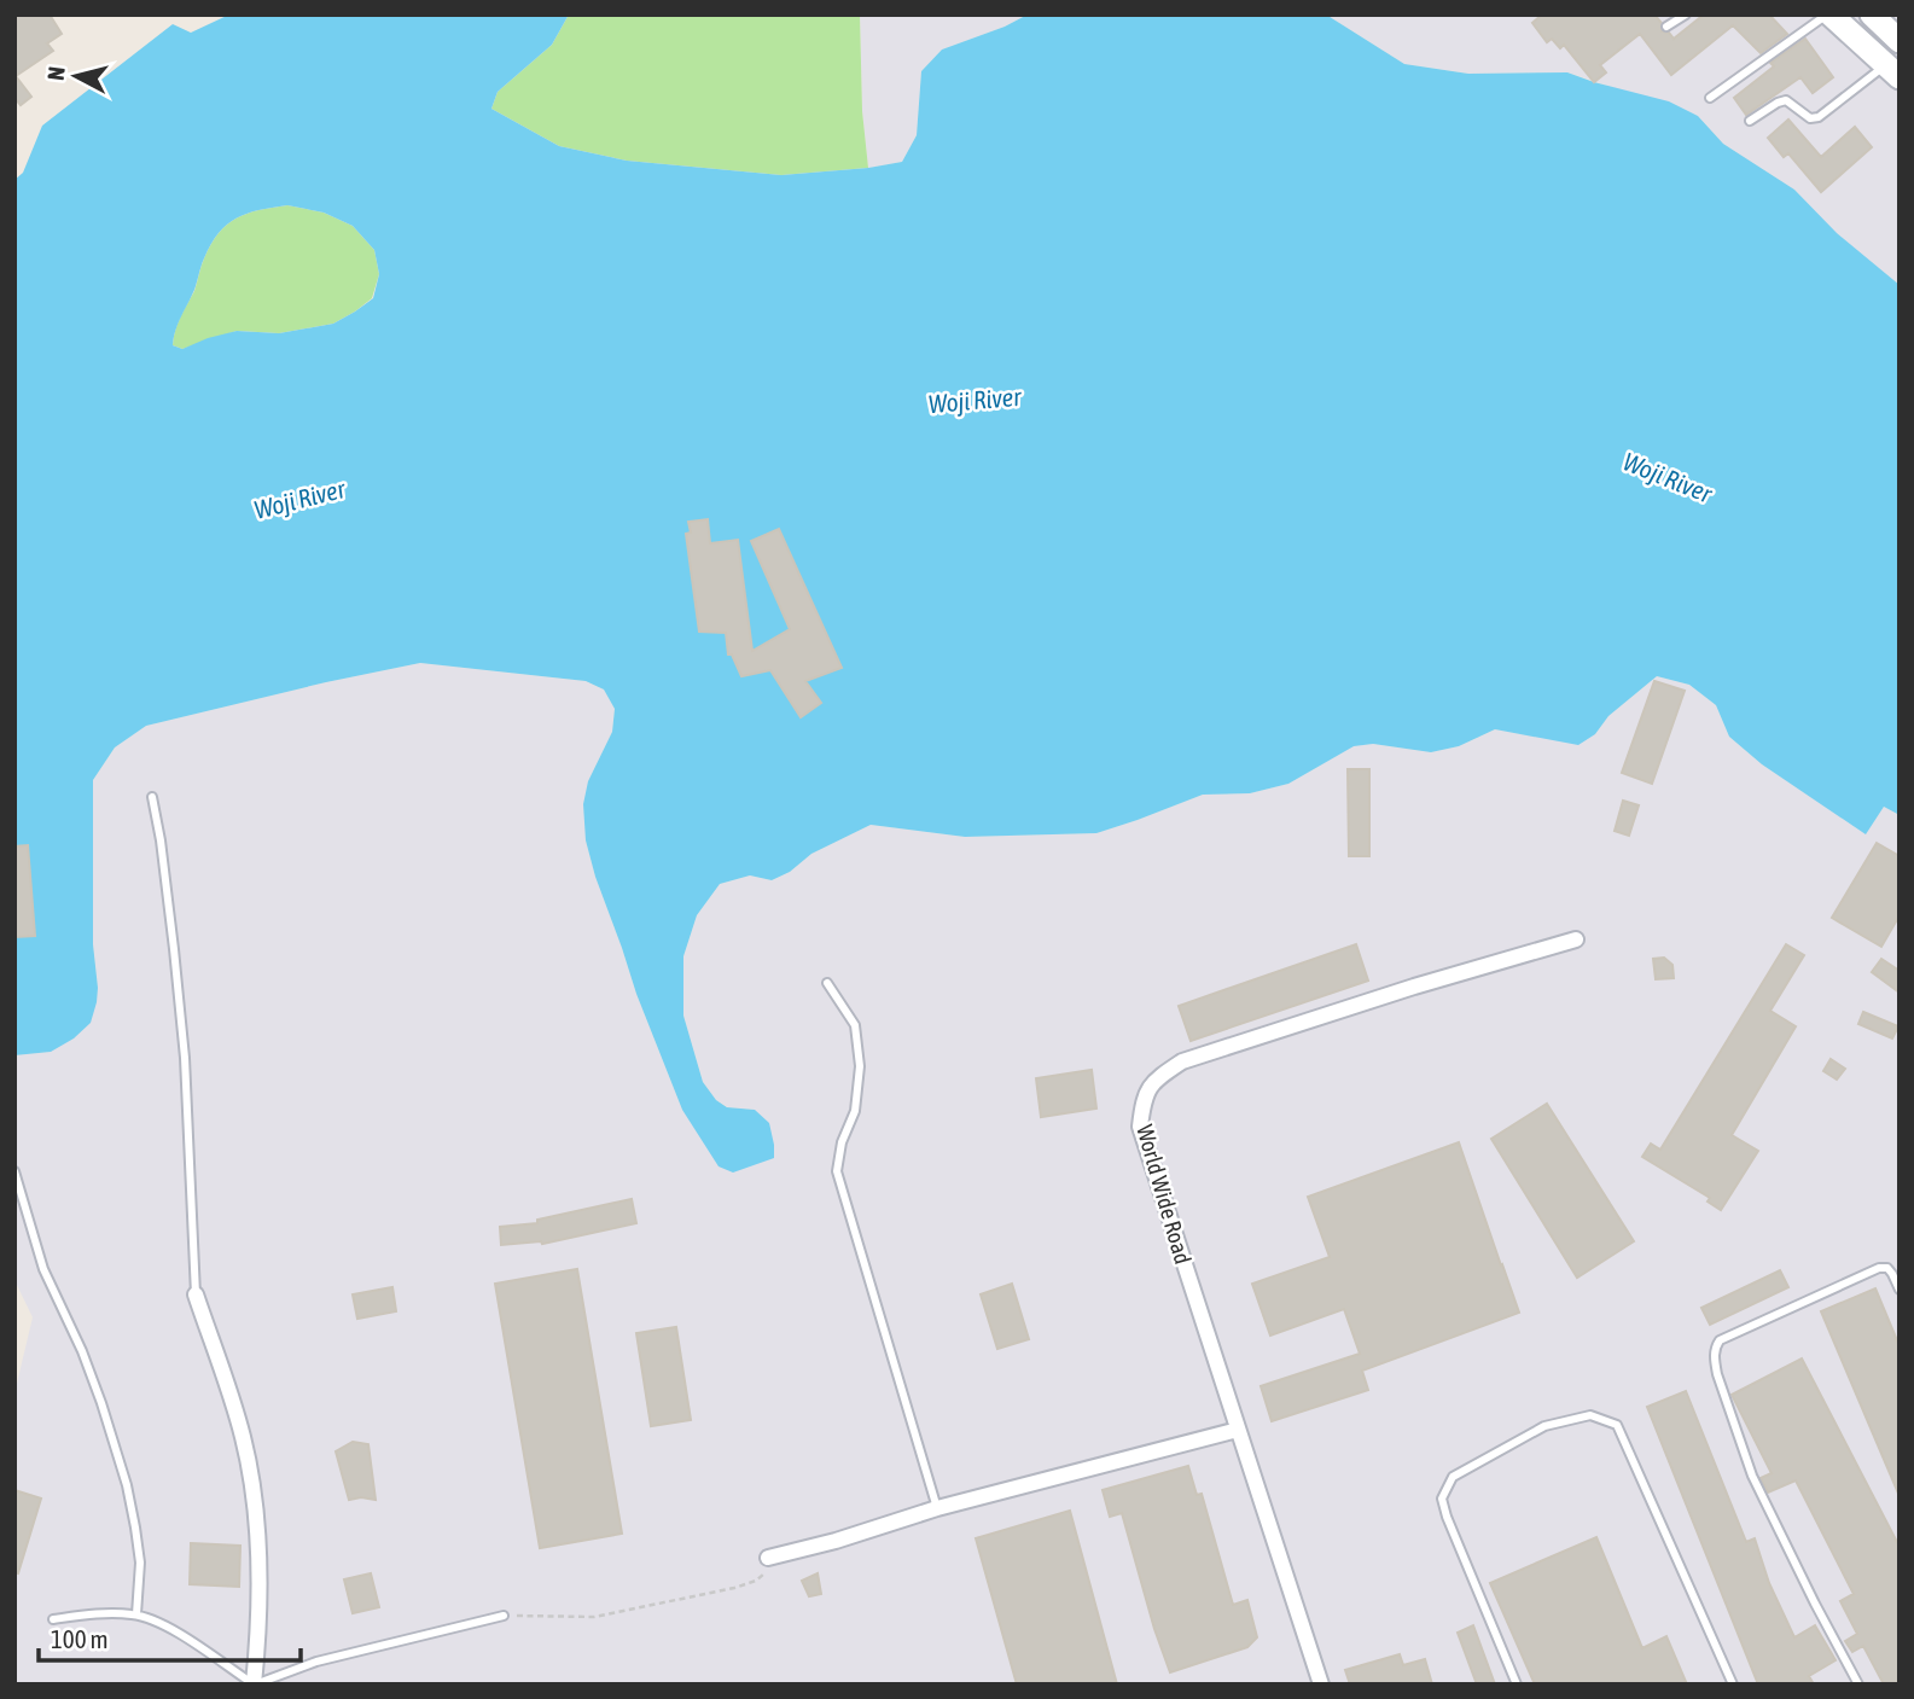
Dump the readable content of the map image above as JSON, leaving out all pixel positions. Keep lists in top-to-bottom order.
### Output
{
  "streets": {
    "street": ["World Wide Road"]
  },
  "water": ["Woji River"],
  "scale_bar": "100 m",
  "north": "left"
}
